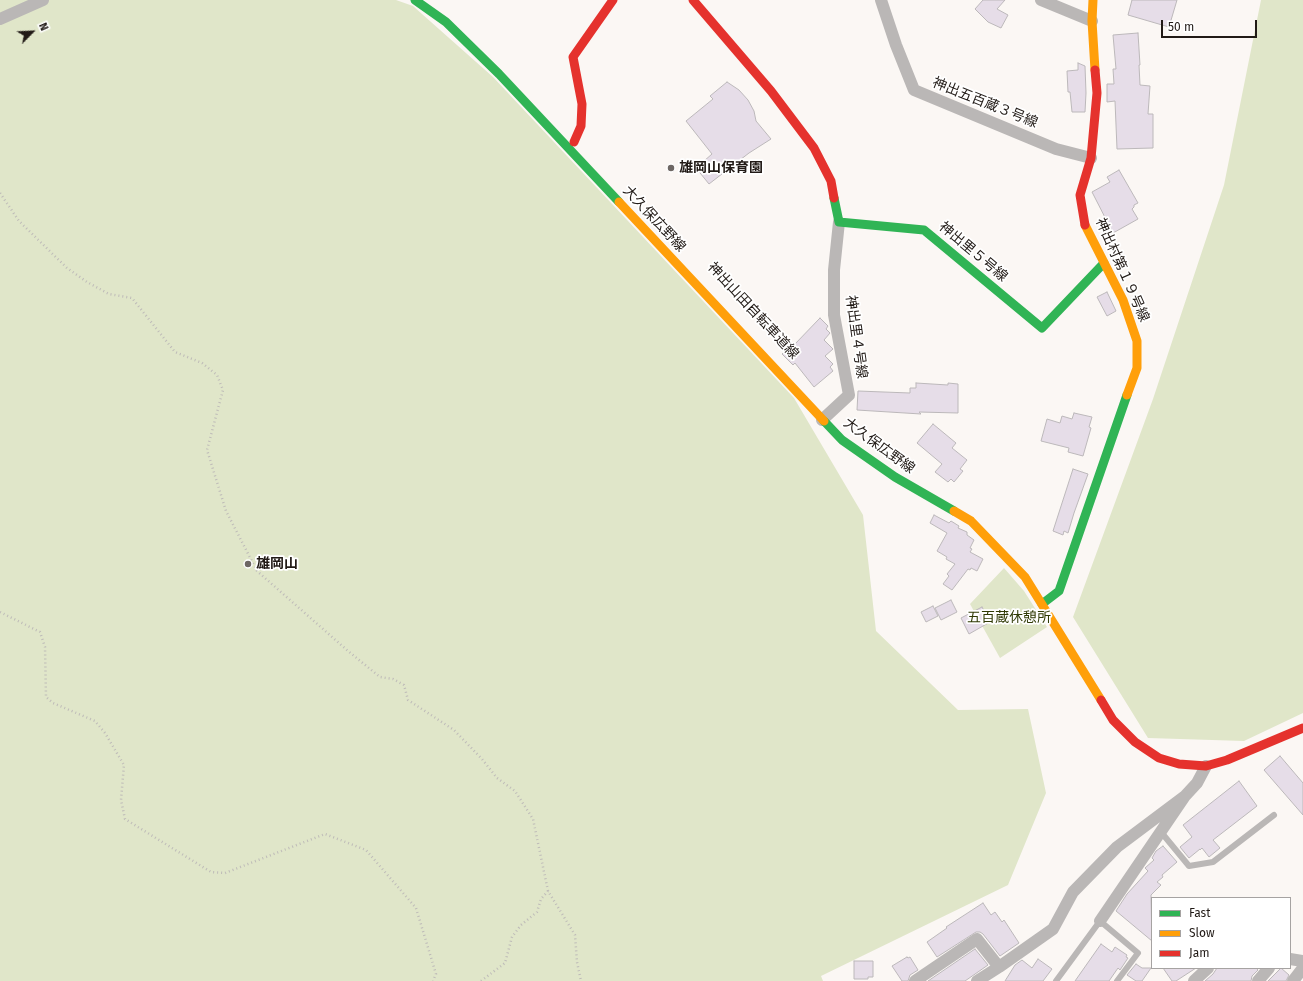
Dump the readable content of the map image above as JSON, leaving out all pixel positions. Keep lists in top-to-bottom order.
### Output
{
  "streets": {
    "street": [
      "神出五百蔵３号線",
      "大久保広野線",
      "神出里５号線",
      "神出村第１９号線",
      "神出里４号線"
    ]
  },
  "crossings": [
    ["神出五百蔵３号線", "神出村第１９号線"],
    ["大久保広野線", "神出村第１９号線"],
    ["大久保広野線", "神出里４号線"],
    ["神出里５号線", "神出村第１９号線"],
    ["神出里５号線", "神出里４号線"]
  ],
  "parks": ["五百蔵休憩所"],
  "places": ["雄岡山保育園", "雄岡山"],
  "legend": ["Fast", "Slow", "Jam"],
  "scale_bar": "50 m",
  "north": "top right"
}
